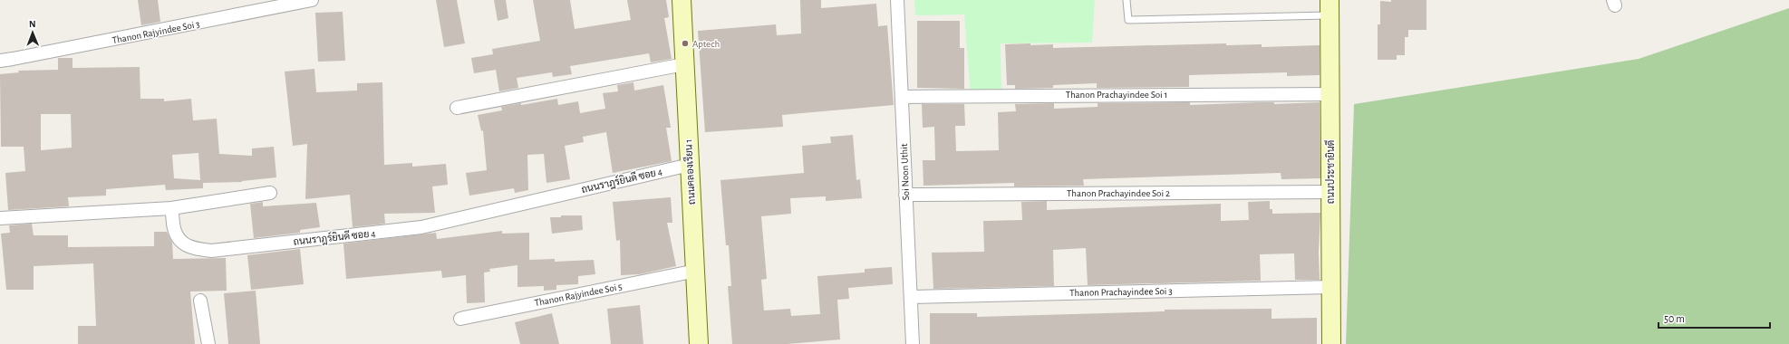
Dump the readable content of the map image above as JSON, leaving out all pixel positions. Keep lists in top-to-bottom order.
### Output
{
  "streets": {
    "street": [
      "Thanon Rajyindee Soi 3",
      "Thanon Prachayindee Soi 1",
      "ถนนคลองเรียน 1",
      "Soi Noon Uthit",
      "ถนนประชายินดี",
      "ถนนราฎร์ยินดี ซอย 4",
      "Thanon Prachayindee Soi 2",
      "Thanon Prachayindee Soi 3",
      "Thanon Rajyindee Soi 5"
    ]
  },
  "crossings": [
    ["Thanon Prachayindee Soi 1", "Soi Noon Uthit"],
    ["Thanon Prachayindee Soi 1", "ถนนประชายินดี"],
    ["ถนนคลองเรียน 1", "ถนนราฎร์ยินดี ซอย 4"],
    ["ถนนคลองเรียน 1", "Thanon Rajyindee Soi 5"],
    ["Soi Noon Uthit", "Thanon Prachayindee Soi 2"],
    ["Soi Noon Uthit", "Thanon Prachayindee Soi 3"],
    ["ถนนประชายินดี", "Thanon Prachayindee Soi 2"],
    ["ถนนประชายินดี", "Thanon Prachayindee Soi 3"]
  ],
  "places": ["Aptech"],
  "scale_bar": "50 m",
  "north": "top"
}
